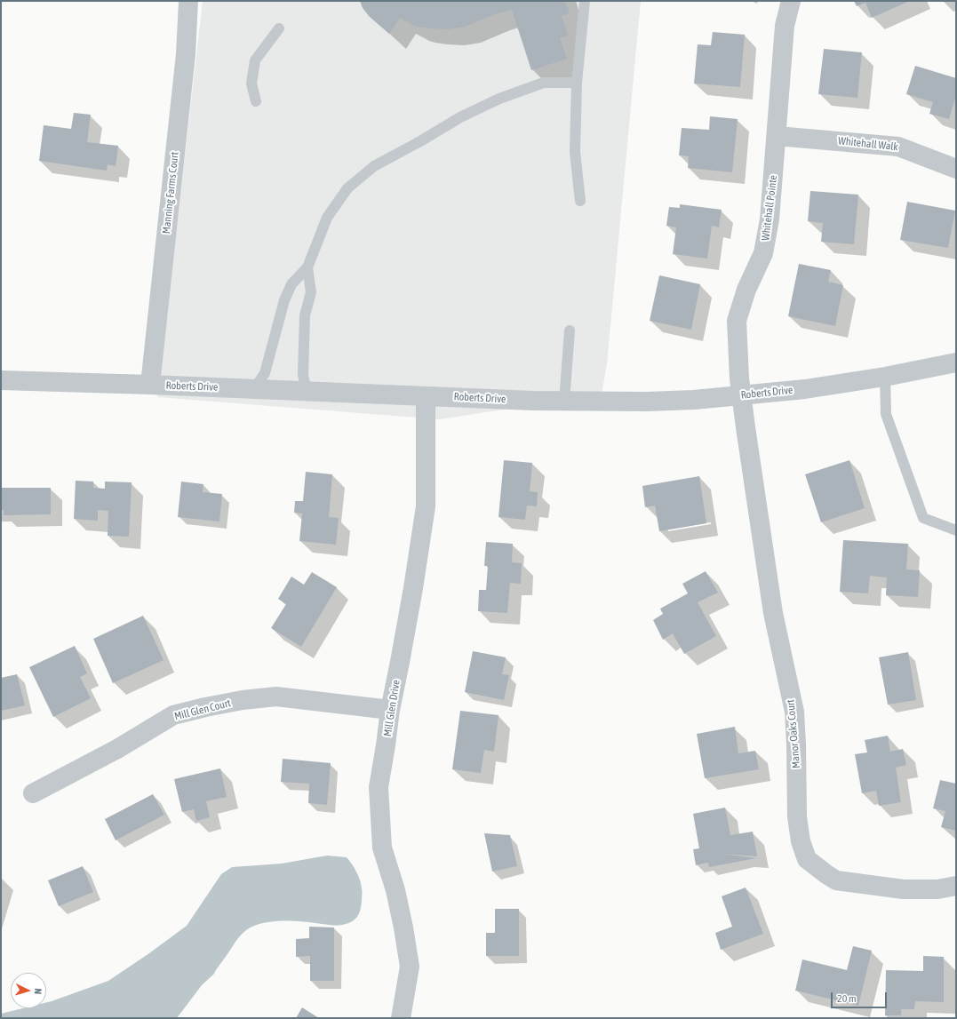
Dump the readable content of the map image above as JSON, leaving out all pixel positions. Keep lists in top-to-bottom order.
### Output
{
  "streets": {
    "street": [
      "Whitehall Walk",
      "Manning Farms Court",
      "Whitehall Pointe",
      "Roberts Drive",
      "Mill Glen Drive",
      "Mill Glen Court",
      "Manor Oaks Court"
    ]
  },
  "crossings": [
    ["Whitehall Walk", "Whitehall Pointe"],
    ["Manning Farms Court", "Roberts Drive"],
    ["Whitehall Pointe", "Roberts Drive"],
    ["Whitehall Pointe", "Manor Oaks Court"],
    ["Roberts Drive", "Mill Glen Drive"],
    ["Roberts Drive", "Manor Oaks Court"],
    ["Mill Glen Drive", "Mill Glen Court"]
  ],
  "scale_bar": "20 m",
  "north": "right"
}
